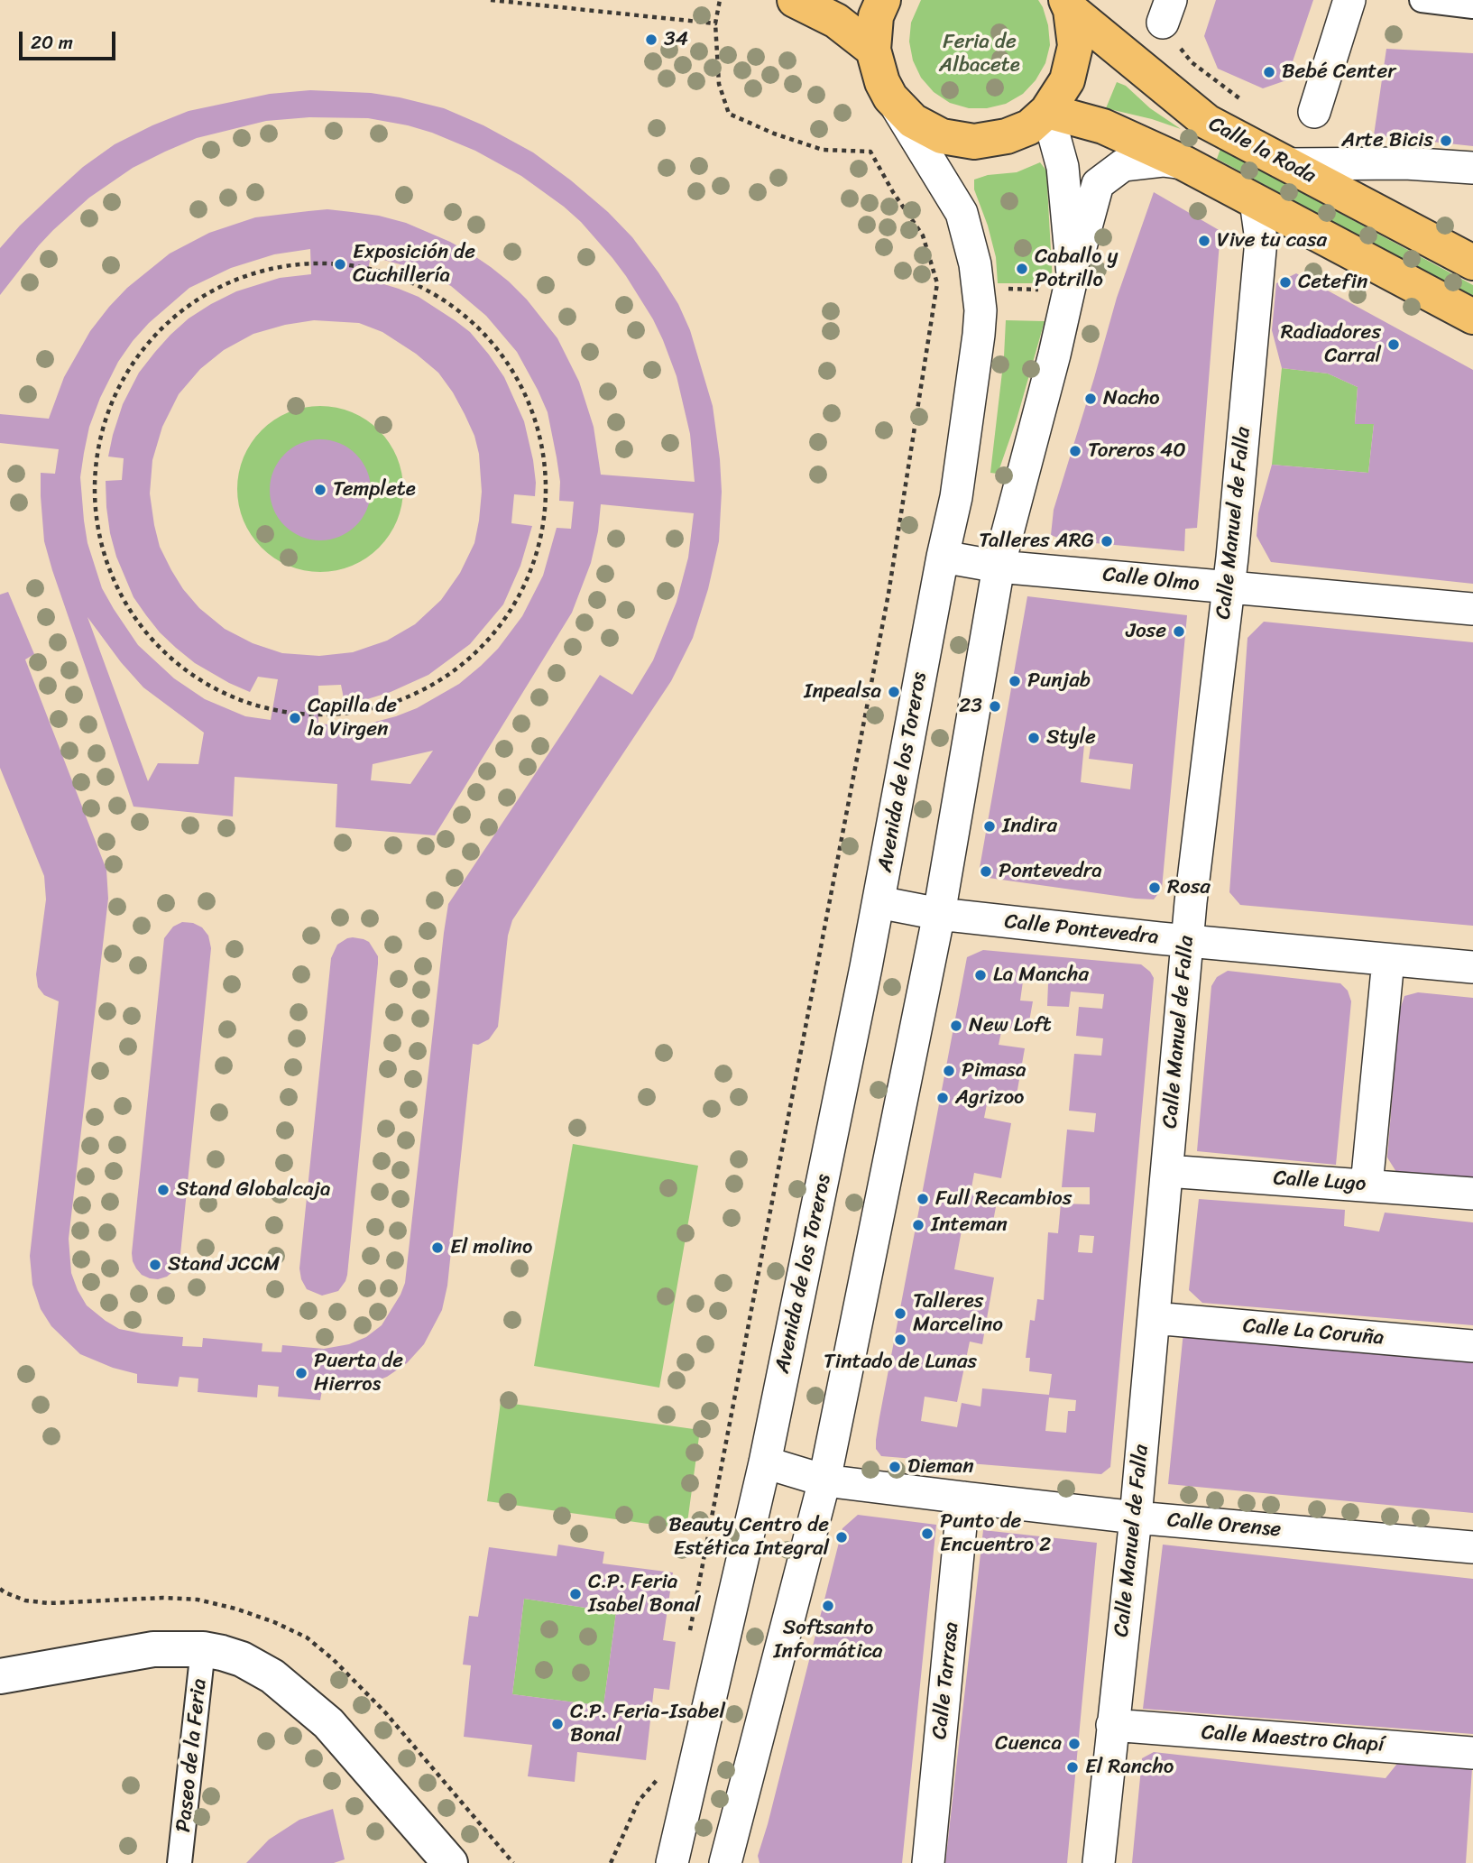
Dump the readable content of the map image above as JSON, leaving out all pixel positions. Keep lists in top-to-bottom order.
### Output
{
  "streets": {
    "main road": ["Calle la Roda"],
    "street": [
      "Calle Manuel de Falla",
      "Calle Olmo",
      "Avenida de los Toreros",
      "Calle Pontevedra",
      "Calle Lugo",
      "Calle La Coruña",
      "Calle Orense",
      "Calle Tarrasa",
      "Calle Maestro Chapí",
      "Paseo de la Feria"
    ]
  },
  "crossings": [
    ["Calle Manuel de Falla", "Calle Olmo"],
    ["Calle Manuel de Falla", "Calle Pontevedra"],
    ["Calle Manuel de Falla", "Calle Lugo"],
    ["Calle Manuel de Falla", "Calle La Coruña"],
    ["Calle Manuel de Falla", "Calle Orense"],
    ["Calle Manuel de Falla", "Calle Maestro Chapí"],
    ["Calle Olmo", "Avenida de los Toreros"],
    ["Avenida de los Toreros", "Calle Pontevedra"],
    ["Calle Orense", "Calle Tarrasa"]
  ],
  "parks": ["Feria de Albacete"],
  "places": [
    "34",
    "Bebé Center",
    "Arte Bicis",
    "Vive tu casa",
    "Exposición de Cuchillería",
    "Caballo y Potrillo",
    "Cetefin",
    "Radiadores Carral",
    "Nacho",
    "Toreros 40",
    "Templete",
    "Talleres ARG",
    "Jose",
    "Punjab",
    "Inpealsa",
    "23",
    "Capilla de la Virgen",
    "Style",
    "Indira",
    "Pontevedra",
    "Rosa",
    "La Mancha",
    "New Loft",
    "Pimasa",
    "Agrizoo",
    "Stand Globalcaja",
    "Full Recambios",
    "Inteman",
    "El molino",
    "Stand JCCM",
    "Talleres Marcelino",
    "Tintado de Lunas",
    "Puerta de Hierros",
    "Dieman",
    "Punto de Encuentro 2",
    "Beauty Centro de Estética Integral",
    "C.P. Feria Isabel Bonal",
    "Softsanto Informática",
    "C.P. Feria-Isabel Bonal",
    "Cuenca",
    "El Rancho"
  ],
  "scale_bar": "20 m"
}
